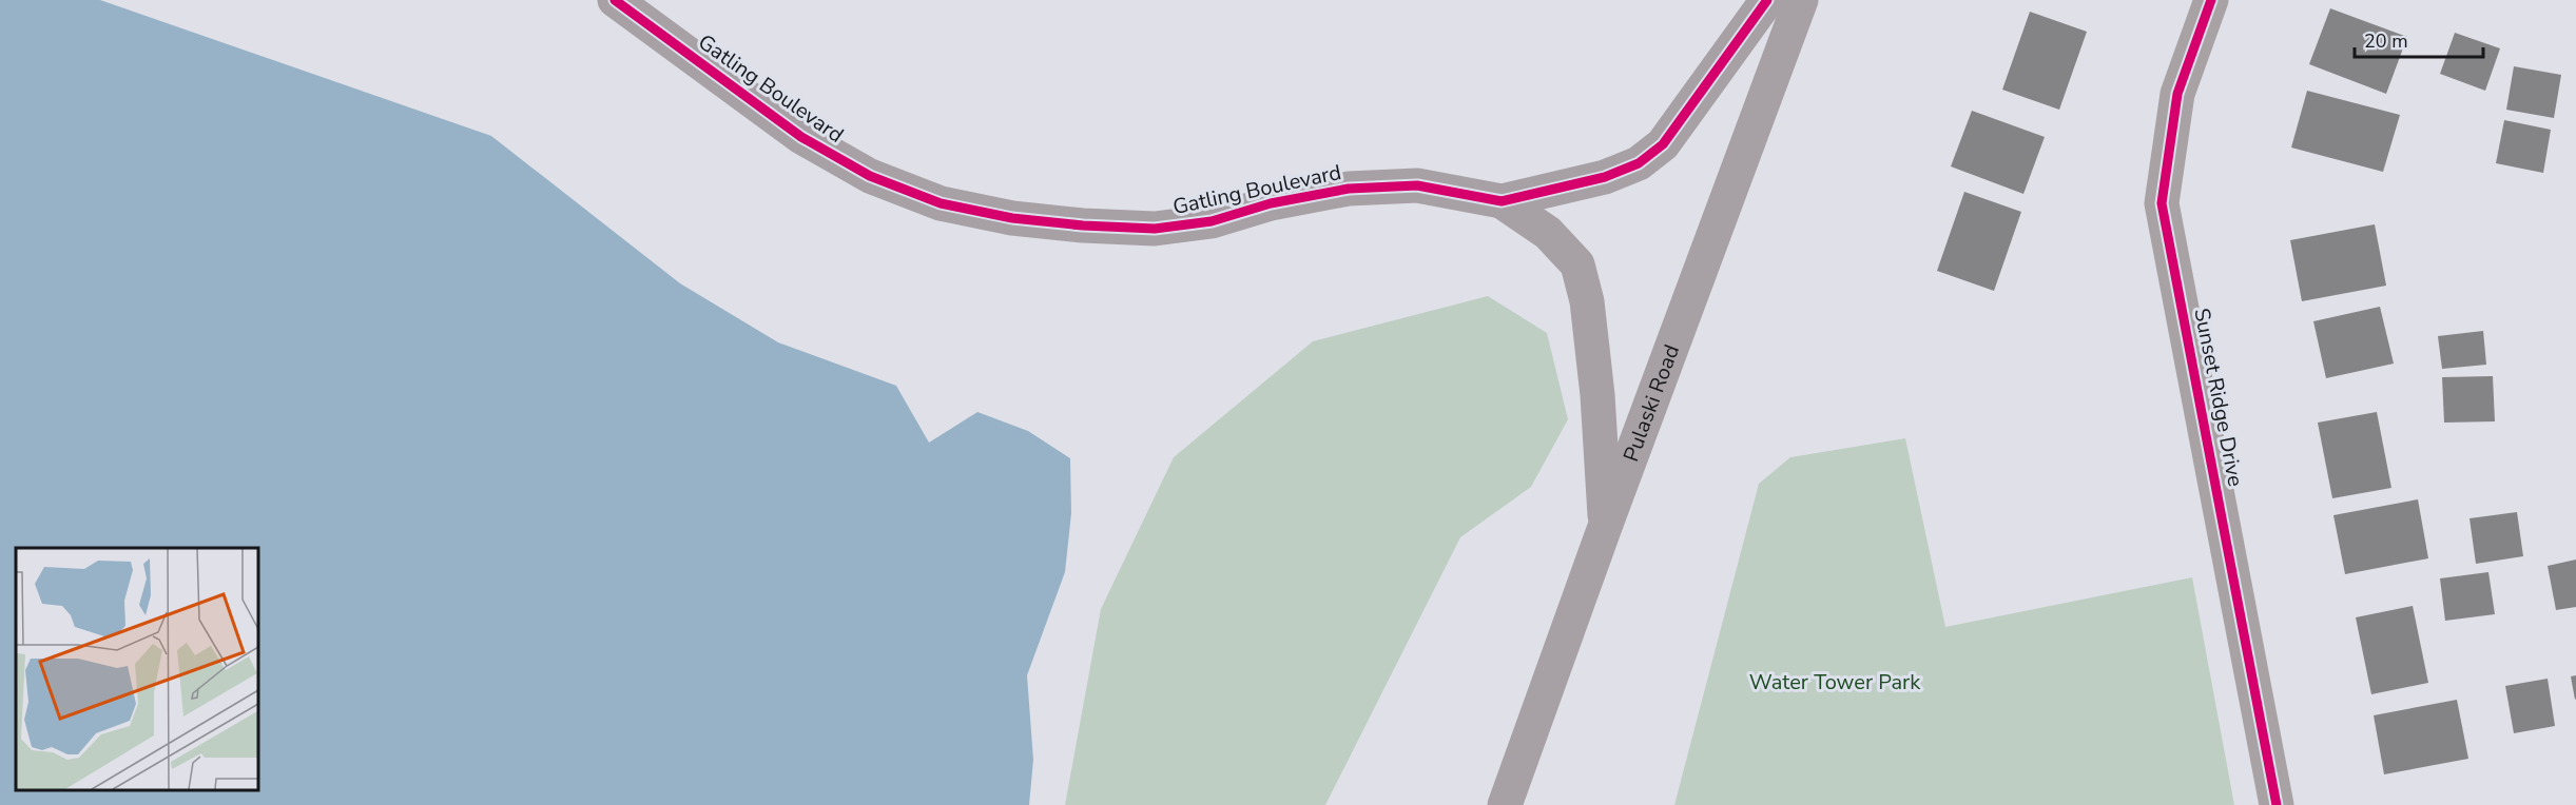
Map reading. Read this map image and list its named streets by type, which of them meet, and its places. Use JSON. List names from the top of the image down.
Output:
{
  "streets": {
    "street": ["Gatling Boulevard", "Sunset Ridge Drive", "Pulaski Road"]
  },
  "crossings": [
    ["Gatling Boulevard", "Pulaski Road"]
  ],
  "parks": ["Water Tower Park"],
  "scale_bar": "20 m"
}
